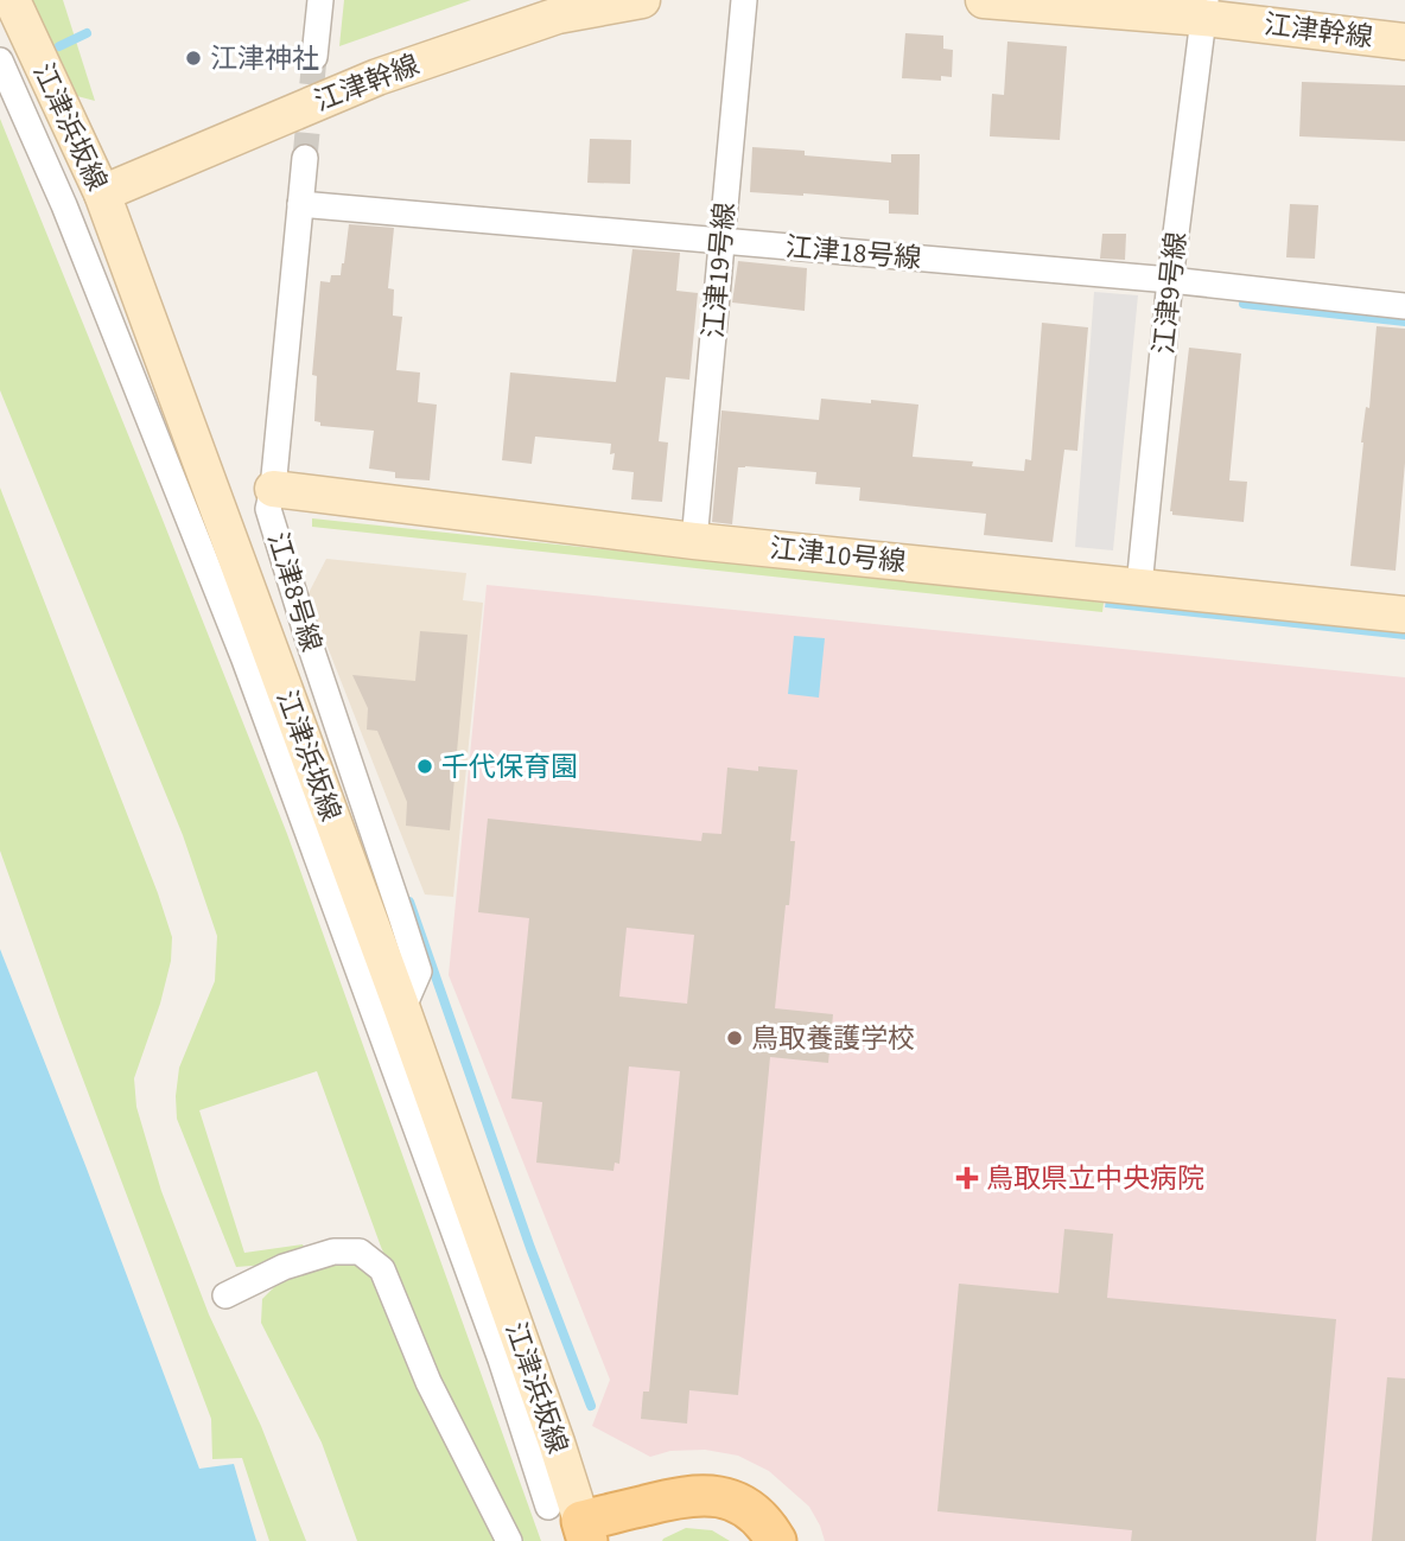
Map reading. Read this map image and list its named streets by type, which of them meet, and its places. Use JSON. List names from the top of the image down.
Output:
{
  "streets": {
    "street": [
      "江津幹線",
      "江津浜坂線",
      "江津18号線",
      "江津19号線",
      "江津9号線",
      "江津10号線",
      "江津8号線"
    ]
  },
  "crossings": [
    ["江津幹線", "江津浜坂線"],
    ["江津幹線", "江津9号線"],
    ["江津浜坂線", "江津8号線"],
    ["江津18号線", "江津19号線"],
    ["江津18号線", "江津9号線"],
    ["江津18号線", "江津8号線"],
    ["江津19号線", "江津10号線"],
    ["江津9号線", "江津10号線"],
    ["江津10号線", "江津8号線"]
  ],
  "places": {
    "other": ["江津神社", "千代保育園", "鳥取養護学校"],
    "health": ["鳥取県立中央病院"]
  }
}
